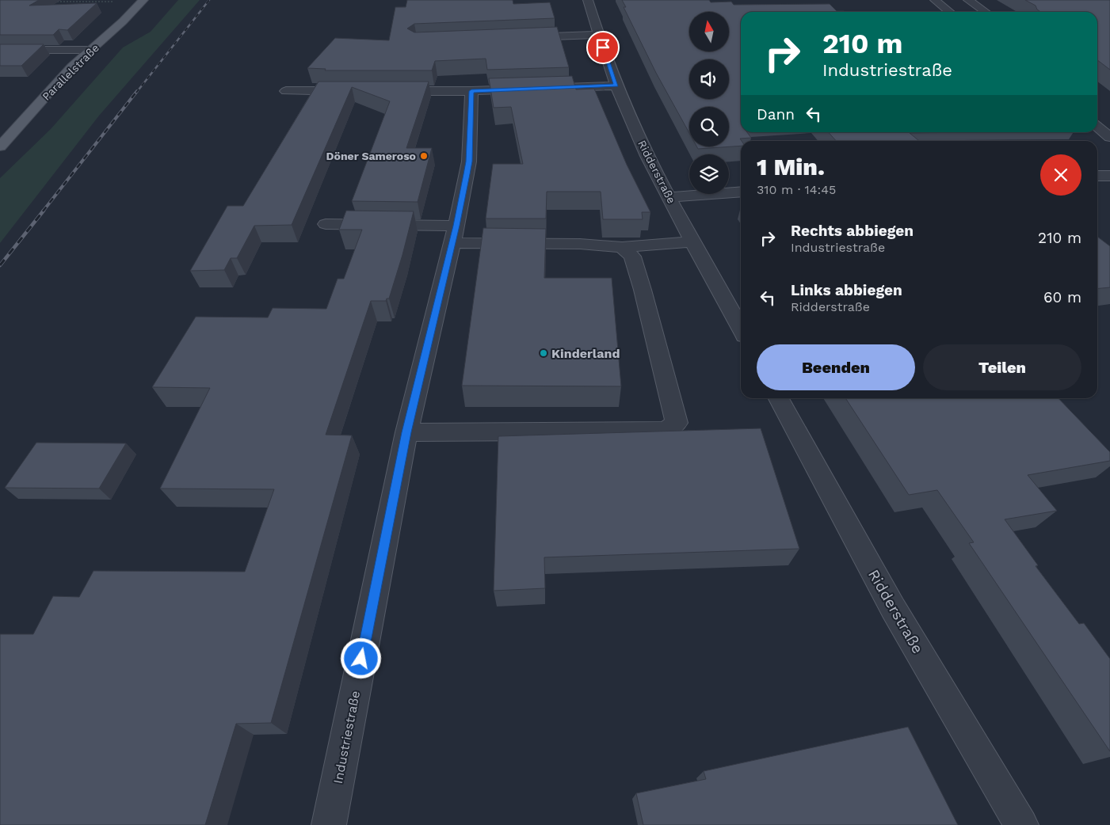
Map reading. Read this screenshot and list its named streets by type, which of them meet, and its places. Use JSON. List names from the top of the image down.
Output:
{
  "streets": {
    "main road": ["Parallelstraße"],
    "street": ["Ridderstraße", "Industriestraße"]
  },
  "places": ["Döner Sameroso", "Kinderland"],
  "north": "top",
  "page": {
    "turn": ["210 m", "Industriestraße"],
    "then": "Dann",
    "heading": ["1 Min.", "310 m · 14:45"],
    "list": [
      {
        "name": "Rechts abbiegen",
        "note": "Industriestraße",
        "value": "210 m"
      },
      {
        "name": "Links abbiegen",
        "note": "Ridderstraße",
        "value": "60 m"
      }
    ],
    "buttons": ["Beenden", "Teilen"]
  }
}
